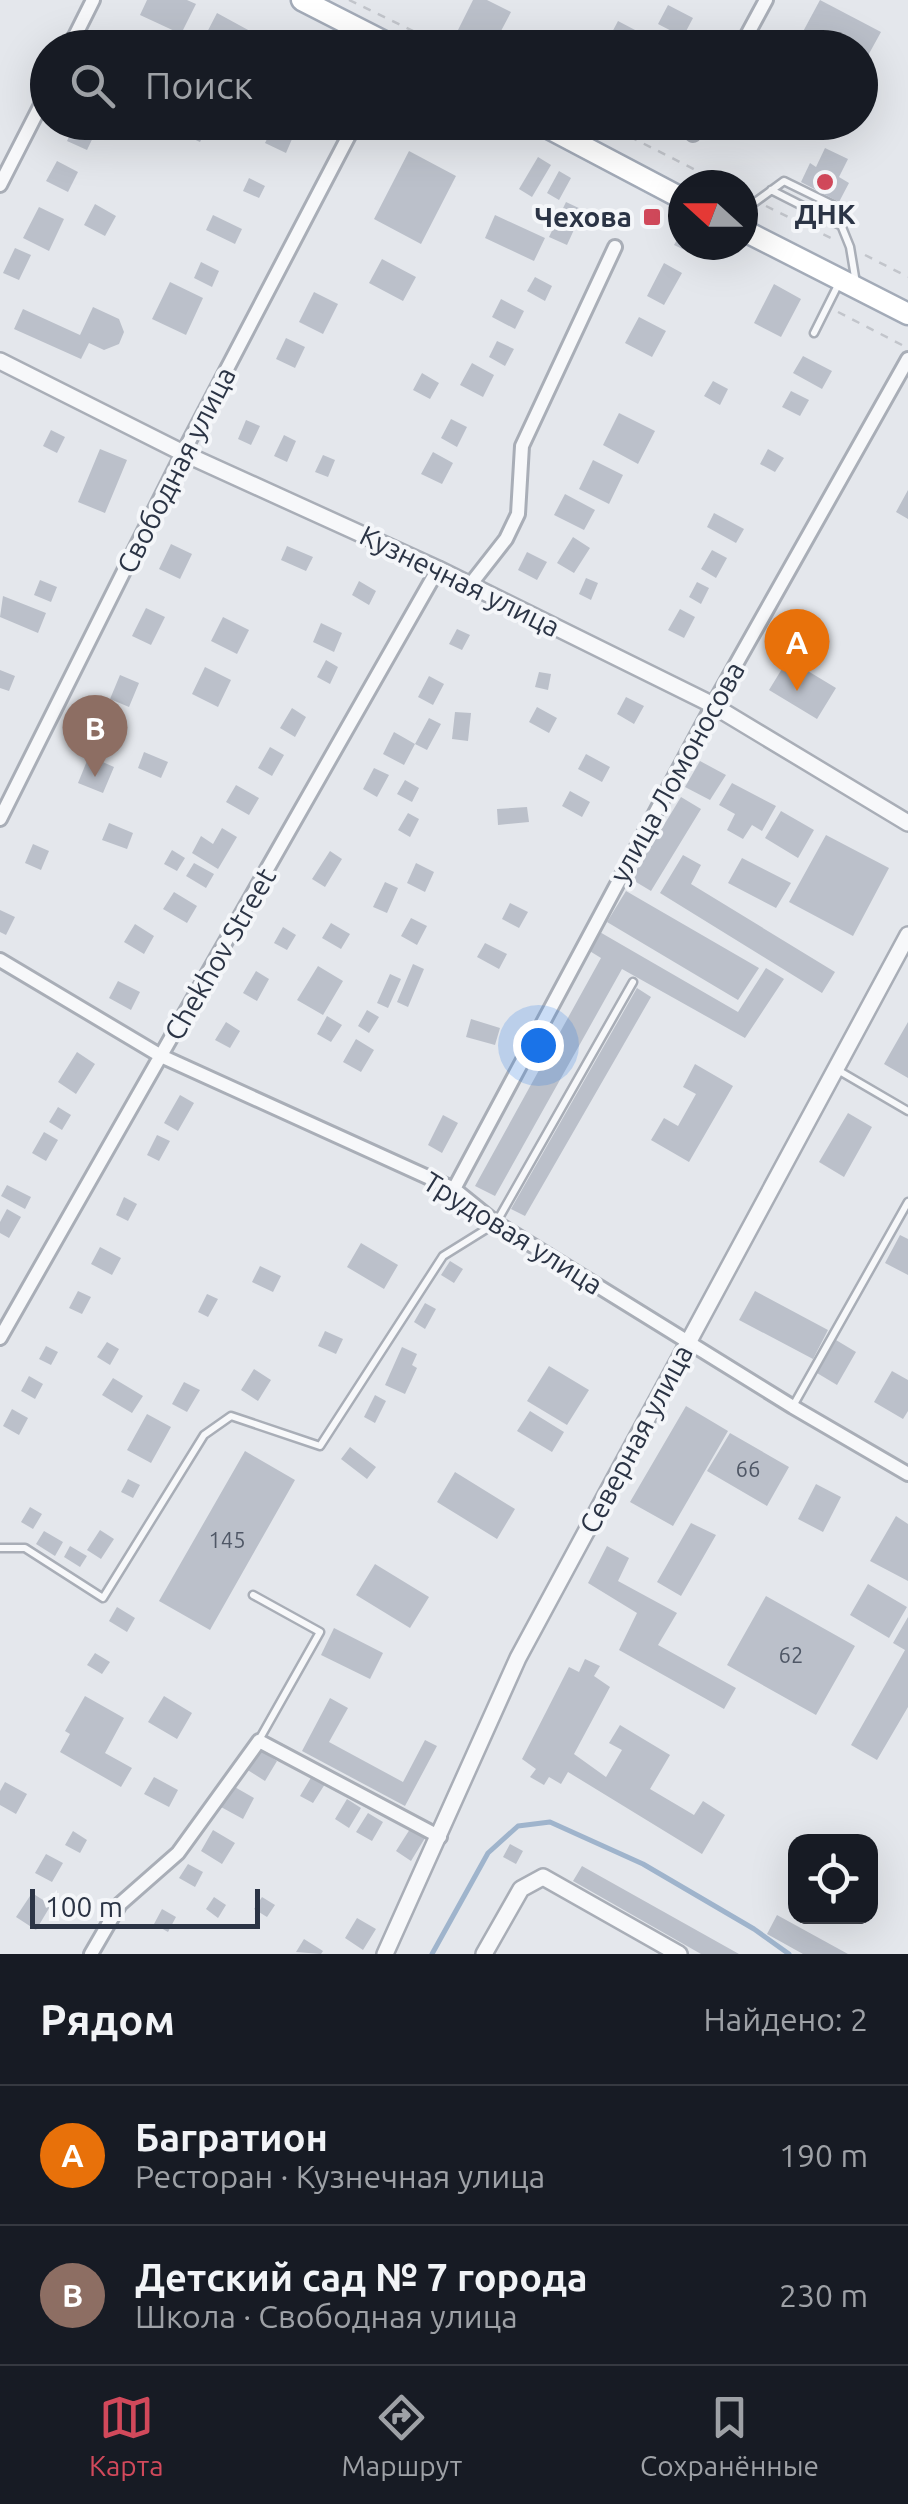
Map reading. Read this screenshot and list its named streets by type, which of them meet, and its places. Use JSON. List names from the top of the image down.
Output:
{
  "streets": {
    "street": [
      "Свободная улица",
      "Кузнечная улица",
      "улица Ломоносова",
      "Chekhov Street",
      "Трудовая улица",
      "Северная улица"
    ]
  },
  "crossings": [
    ["Свободная улица", "Кузнечная улица"],
    ["Кузнечная улица", "улица Ломоносова"],
    ["Кузнечная улица", "Chekhov Street"],
    ["улица Ломоносова", "Трудовая улица"],
    ["Chekhov Street", "Трудовая улица"],
    ["Трудовая улица", "Северная улица"]
  ],
  "places": {
    "other": ["ДНК"],
    "transit": ["Чехова"]
  },
  "house_numbers": ["66", "145", "62"],
  "scale_bar": "100 m",
  "north": "left",
  "page": {
    "search": "Поиск",
    "pins": ["A", "B"],
    "scale": "100 m",
    "heading": ["Рядом", "Найдено: 2"],
    "list": [
      {
        "mark": "A",
        "name": "Багратион",
        "note": "Ресторан · Кузнечная улица",
        "value": "190 m"
      },
      {
        "mark": "B",
        "name": "Детский сад № 7 города",
        "note": "Школа · Свободная улица",
        "value": "230 m"
      }
    ],
    "nav": ["Карта", "Маршрут", "Сохранённые"]
  }
}
